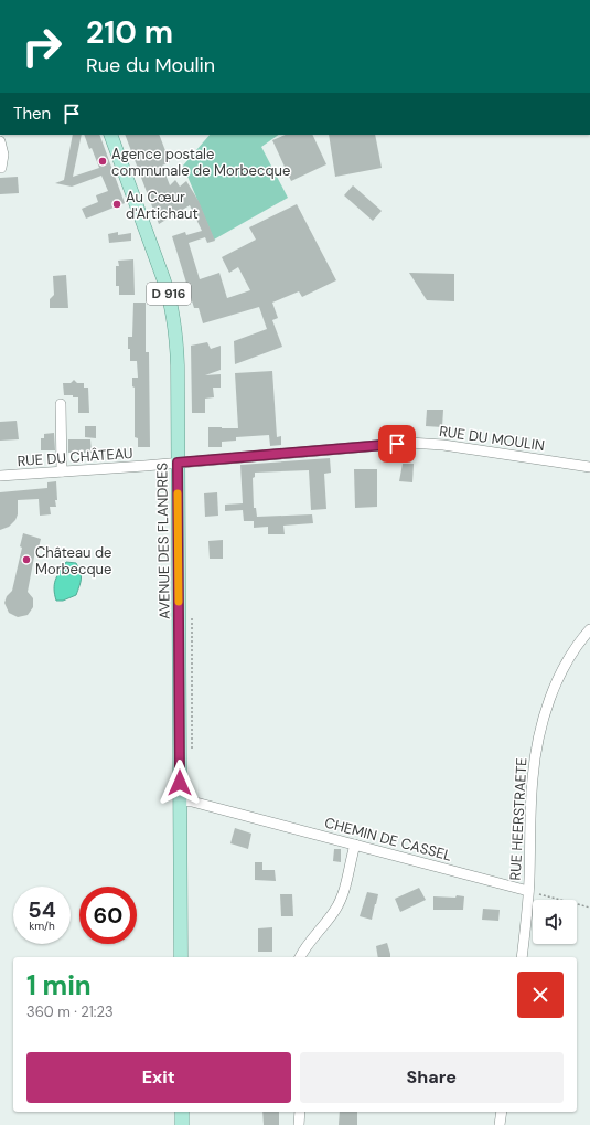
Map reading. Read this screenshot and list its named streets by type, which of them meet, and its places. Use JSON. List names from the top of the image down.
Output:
{
  "streets": {
    "main road": ["D 916", "AVENUE DES FLANDRES"],
    "street": [
      "RUE DU MOULIN",
      "RUE DU CHÂTEAU",
      "RUE HEERSTRAETE",
      "CHEMIN DE CASSEL"
    ]
  },
  "crossings": [
    ["RUE DU MOULIN", "RUE DU CHÂTEAU"],
    ["RUE DU MOULIN", "AVENUE DES FLANDRES"],
    ["RUE DU CHÂTEAU", "AVENUE DES FLANDRES"],
    ["AVENUE DES FLANDRES", "CHEMIN DE CASSEL"],
    ["RUE HEERSTRAETE", "CHEMIN DE CASSEL"]
  ],
  "places": ["Agence postale communale de Morbecque", "Au Cœur d'Artichaut", "Château de Morbecque"],
  "page": {
    "turn": ["210 m", "Rue du Moulin"],
    "then": "Then",
    "speed": "54 km/h",
    "limit": "60",
    "heading": ["1 min", "360 m · 21:23"],
    "buttons": ["Exit", "Share"]
  }
}
